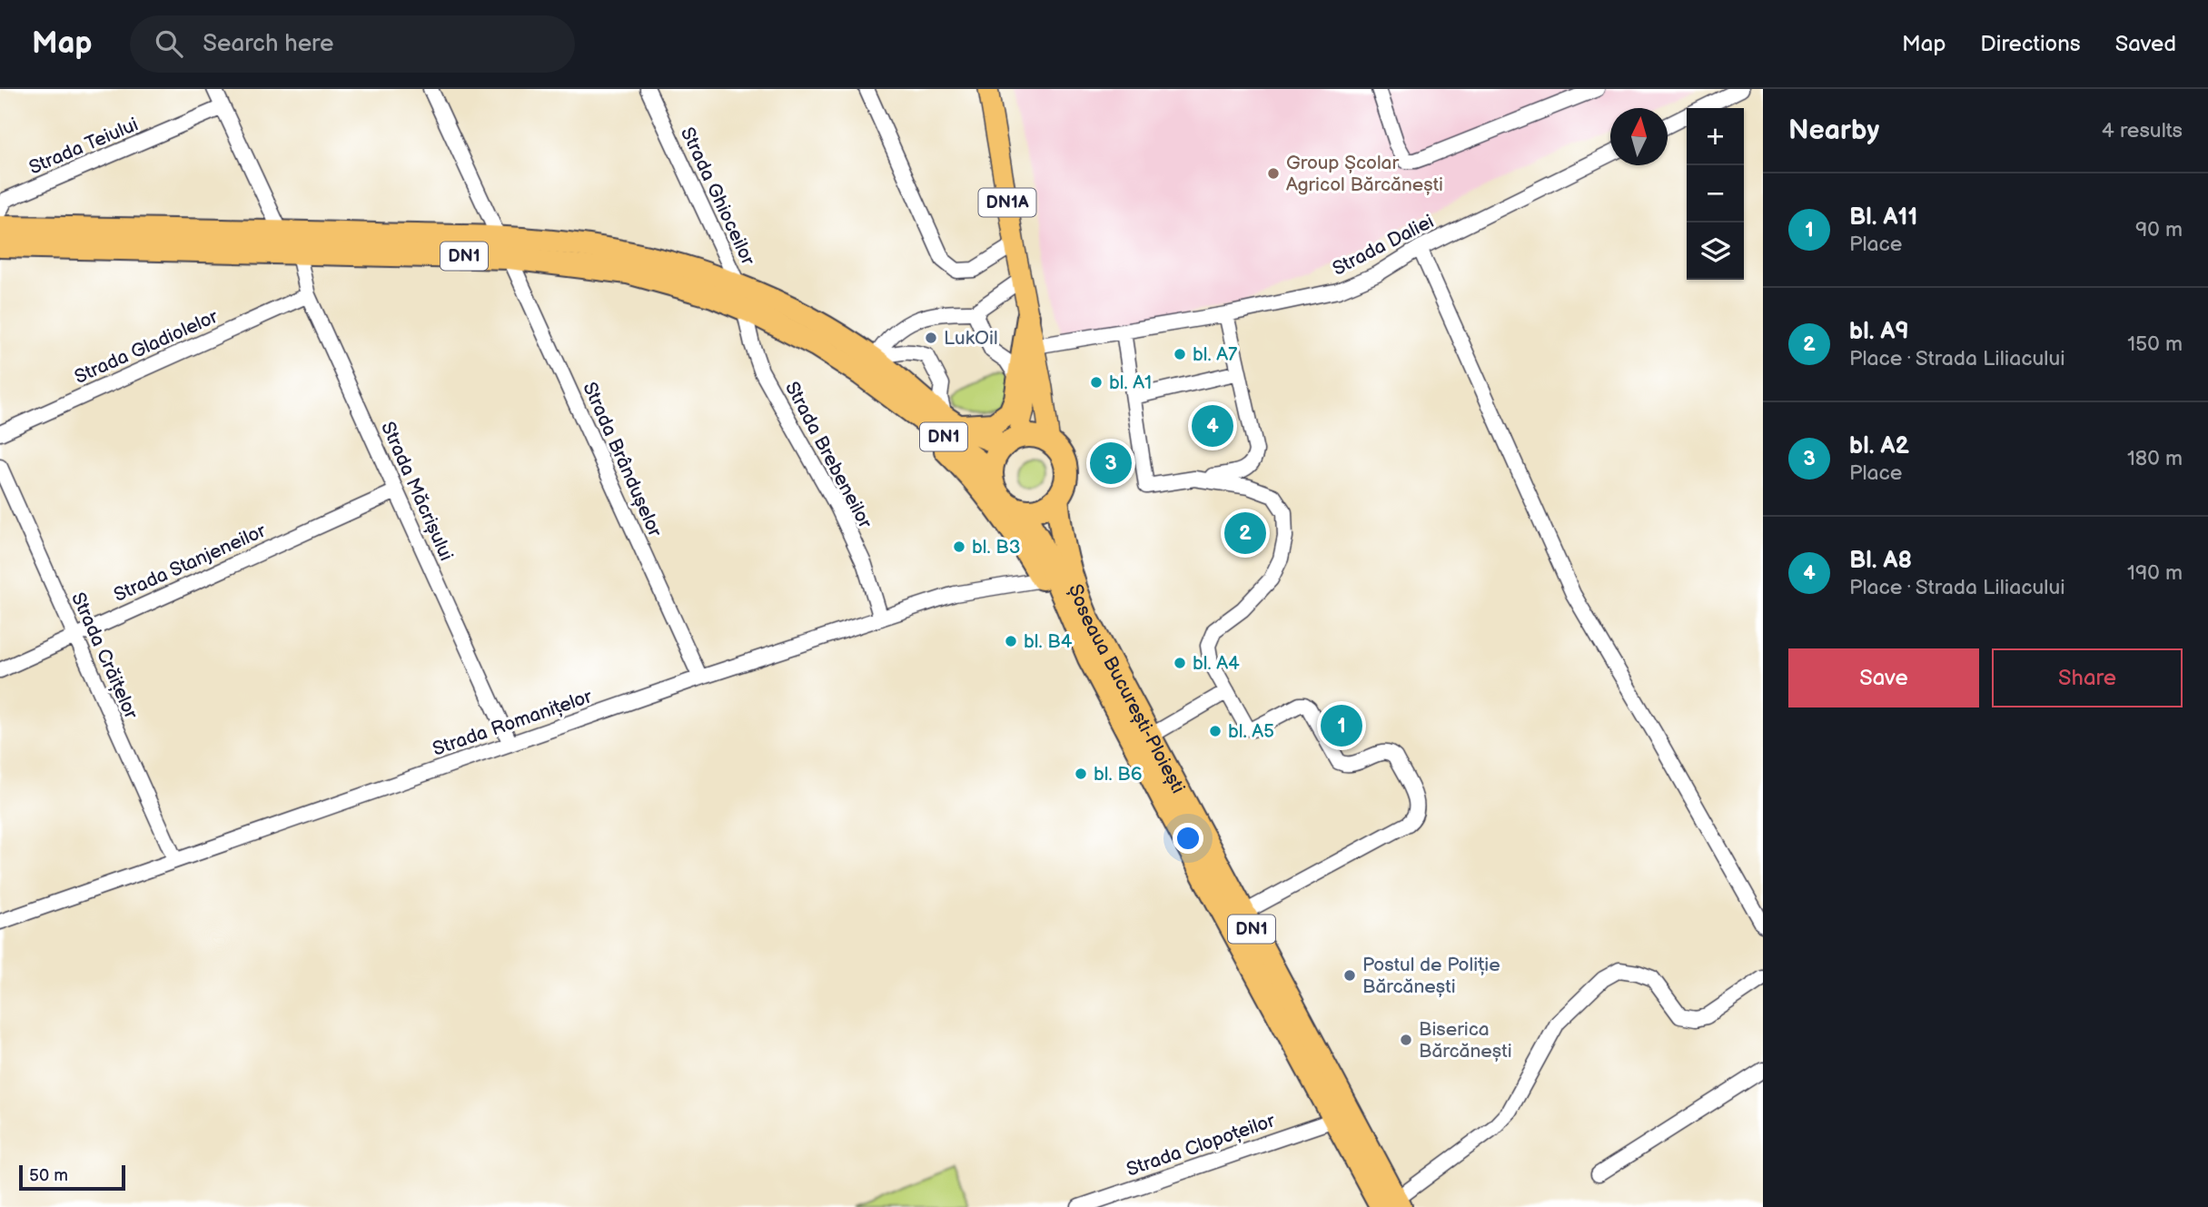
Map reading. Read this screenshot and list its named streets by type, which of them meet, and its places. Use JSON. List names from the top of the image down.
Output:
{
  "streets": {
    "highway": ["DN1A", "DN1", "Șoseaua București-Ploiești"],
    "street": [
      "Strada Teiului",
      "Strada Ghioceilor",
      "Strada Daliei",
      "Strada Gladiolelor",
      "Strada Brebeneilor",
      "Strada Brândușelor",
      "Strada Măcrișului",
      "Strada Stanjeneilor",
      "Strada Crăițelor",
      "Strada Romanițelor",
      "Strada Clopoțeilor"
    ]
  },
  "crossings": [
    ["Strada Ghioceilor", "DN1"],
    ["DN1A", "Strada Daliei"],
    ["DN1A", "DN1"],
    ["DN1A", "Șoseaua București-Ploiești"],
    ["DN1", "Strada Brebeneilor"],
    ["DN1", "Strada Brândușelor"],
    ["DN1", "Strada Măcrișului"],
    ["DN1", "Șoseaua București-Ploiești"],
    ["DN1", "Strada Romanițelor"],
    ["Strada Gladiolelor", "Strada Măcrișului"],
    ["Strada Brebeneilor", "Strada Romanițelor"],
    ["Strada Brândușelor", "Strada Romanițelor"],
    ["Strada Măcrișului", "Strada Stanjeneilor"],
    ["Strada Măcrișului", "Strada Romanițelor"],
    ["Strada Stanjeneilor", "Strada Crăițelor"],
    ["Strada Crăițelor", "Strada Romanițelor"],
    ["Șoseaua București-Ploiești", "Strada Clopoțeilor"]
  ],
  "places": [
    "Group Școlar Agricol Bărcănești",
    "LukOil",
    "bl. A7",
    "bl. A1",
    "bl. B3",
    "bl. B4",
    "bl. A4",
    "bl. A5",
    "bl. B6",
    "Postul de Poliție Bărcănești",
    "Biserica Bărcănești"
  ],
  "scale_bar": "50 m",
  "north": "top",
  "page": {
    "header": "Map",
    "search": "Search here",
    "nav": ["Map", "Directions", "Saved"],
    "heading": ["Nearby", "4 results"],
    "map_buttons": ["+", "−"],
    "list": [
      {
        "mark": "1",
        "name": "Bl. A11",
        "note": "Place",
        "value": "90 m"
      },
      {
        "mark": "2",
        "name": "bl. A9",
        "note": "Place · Strada Liliacului",
        "value": "150 m"
      },
      {
        "mark": "3",
        "name": "bl. A2",
        "note": "Place",
        "value": "180 m"
      },
      {
        "mark": "4",
        "name": "Bl. A8",
        "note": "Place · Strada Liliacului",
        "value": "190 m"
      }
    ],
    "pins": [
      "4",
      "3",
      "2",
      "1"
    ],
    "buttons": ["Save", "Share"],
    "scale": "50 m"
  }
}
